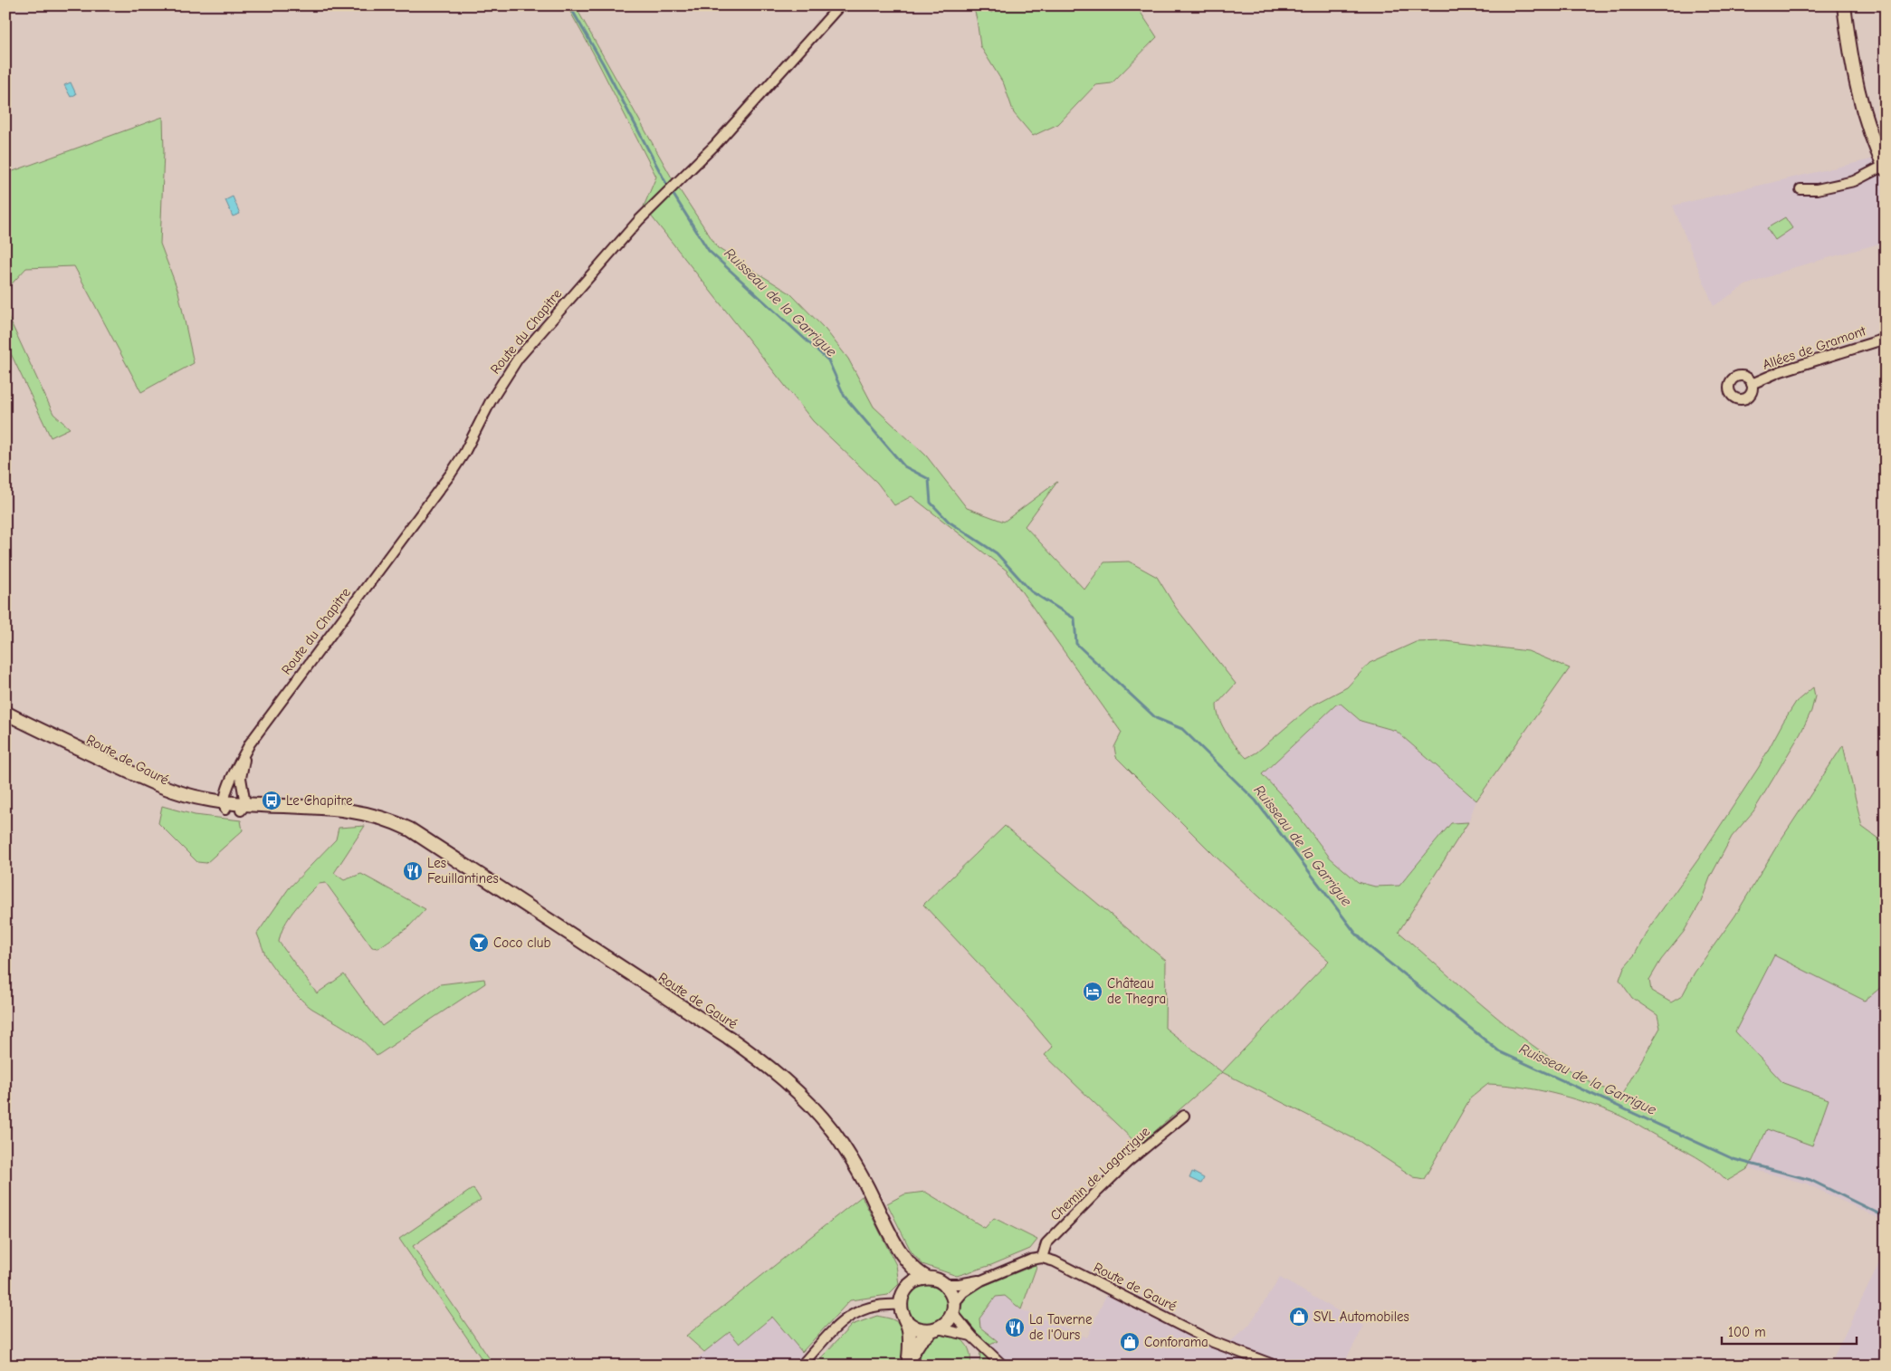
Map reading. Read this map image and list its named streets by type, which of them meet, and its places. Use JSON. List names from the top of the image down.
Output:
{
  "streets": {
    "street": [
      "Route du Chapitre",
      "Allées de Gramont",
      "Route de Gauré",
      "Chemin de Lagarrigue"
    ]
  },
  "crossings": [
    ["Route du Chapitre", "Route de Gauré"],
    ["Route de Gauré", "Chemin de Lagarrigue"]
  ],
  "water": ["Ruisseau de la Garrigue"],
  "places": {
    "bus stop": ["Le Chapitre"],
    "restaurant": ["Les Feuillantines", "La Taverne de l'Ours"],
    "bar": ["Coco club"],
    "hotel": ["Château de Thegra"],
    "shop": ["SVL Automobiles", "Conforama"]
  },
  "scale_bar": "100 m"
}
